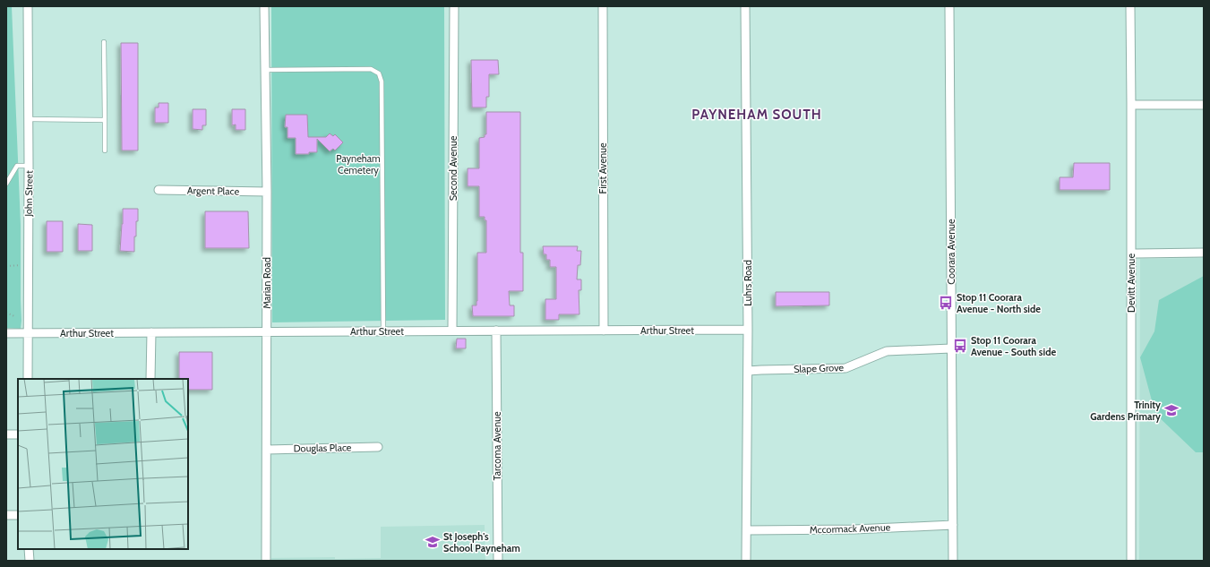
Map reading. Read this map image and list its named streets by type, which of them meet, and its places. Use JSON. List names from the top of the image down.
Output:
{
  "streets": {
    "street": [
      "Second Avenue",
      "First Avenue",
      "Argent Place",
      "John Street",
      "Coorara Avenue",
      "Marian Road",
      "Luhrs Road",
      "Devitt Avenue",
      "Arthur Street",
      "Slape Grove",
      "Tarcoma Avenue",
      "Douglas Place",
      "Mccormack Avenue"
    ]
  },
  "crossings": [
    ["Second Avenue", "Arthur Street"],
    ["First Avenue", "Arthur Street"],
    ["Argent Place", "Marian Road"],
    ["John Street", "Arthur Street"],
    ["Coorara Avenue", "Slape Grove"],
    ["Coorara Avenue", "Mccormack Avenue"],
    ["Marian Road", "Arthur Street"],
    ["Marian Road", "Douglas Place"],
    ["Luhrs Road", "Arthur Street"],
    ["Luhrs Road", "Slape Grove"],
    ["Luhrs Road", "Mccormack Avenue"],
    ["Arthur Street", "Tarcoma Avenue"]
  ],
  "districts": ["PAYNEHAM SOUTH"],
  "parks": ["Payneham Cemetery"],
  "places": {
    "bus stop": ["Stop 11 Coorara Avenue - North side", "Stop 11 Coorara Avenue - South side"],
    "school or university": ["Trinity Gardens Primary", "St Joseph's School Payneham"]
  }
}
